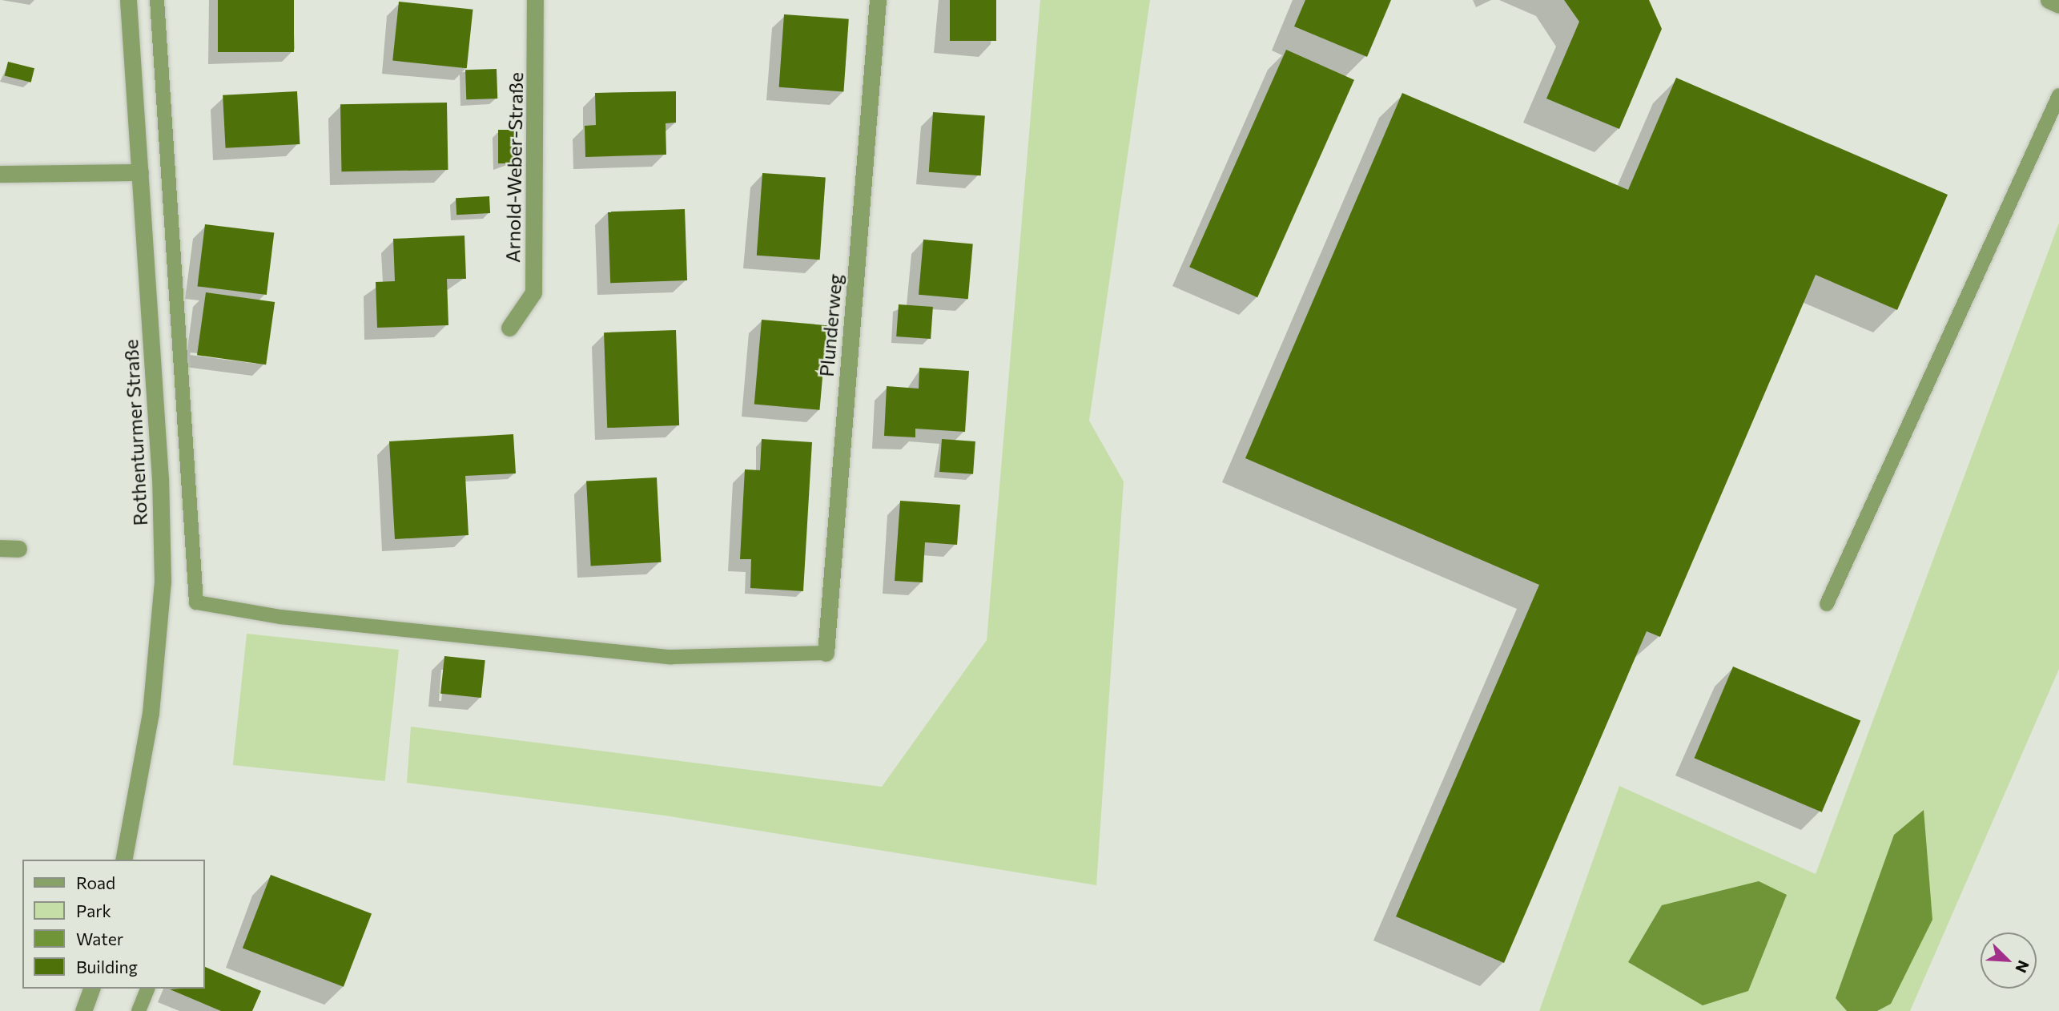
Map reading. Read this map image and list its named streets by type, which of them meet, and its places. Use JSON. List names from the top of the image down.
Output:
{
  "streets": {
    "street": ["Arnold-Weber-Straße", "Plunderweg", "Rothenturmer Straße"]
  },
  "legend": [
    "Road",
    "Park",
    "Water",
    "Building"
  ],
  "north": "bottom right"
}
